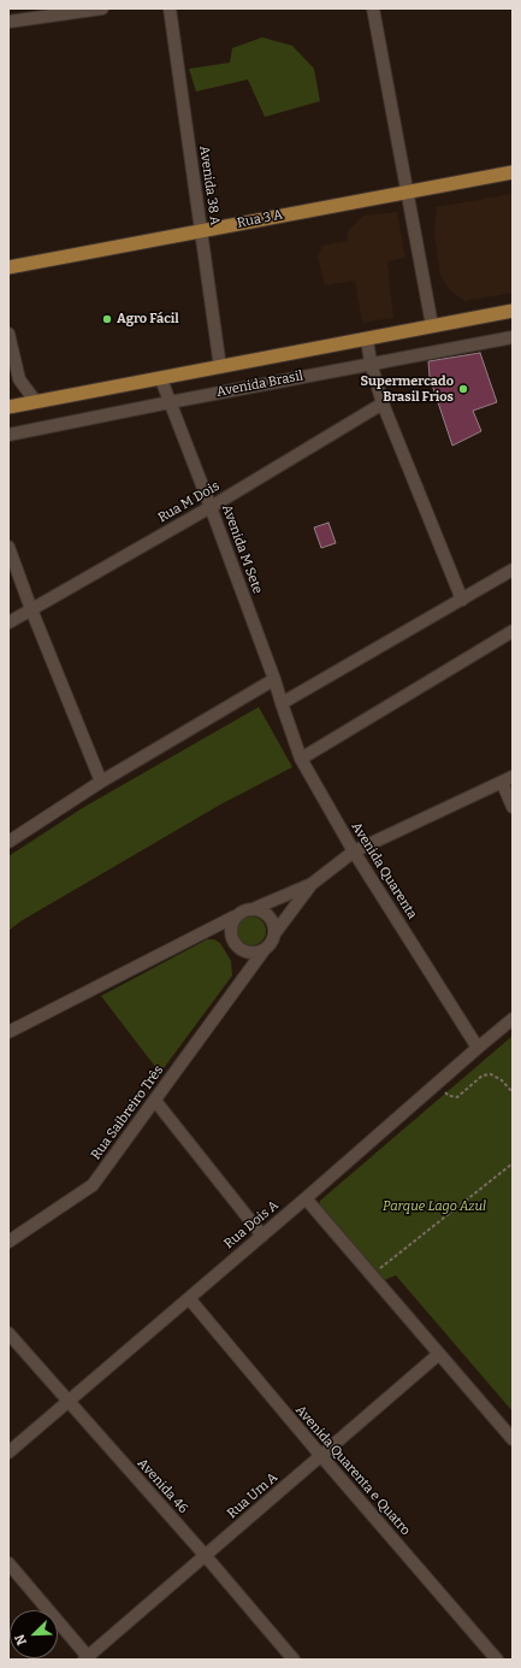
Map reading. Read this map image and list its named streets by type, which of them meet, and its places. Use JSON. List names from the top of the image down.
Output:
{
  "streets": {
    "main road": ["Rua 3 A", "Avenida Brasil"],
    "street": [
      "Avenida 38 A",
      "Rua M Dois",
      "Avenida M Sete",
      "Avenida Quarenta",
      "Rua Saibreiro Três",
      "Rua Dois A",
      "Avenida Quarenta e Quatro",
      "Avenida 46",
      "Rua Um A"
    ]
  },
  "crossings": [
    ["Avenida 38 A", "Rua 3 A"],
    ["Avenida 38 A", "Avenida Brasil"],
    ["Avenida Brasil", "Avenida M Sete"],
    ["Rua M Dois", "Avenida M Sete"],
    ["Avenida M Sete", "Avenida Quarenta"],
    ["Avenida Quarenta", "Rua Dois A"],
    ["Rua Dois A", "Avenida Quarenta e Quatro"],
    ["Rua Dois A", "Avenida 46"],
    ["Avenida Quarenta e Quatro", "Rua Um A"],
    ["Avenida 46", "Rua Um A"]
  ],
  "parks": ["Parque Lago Azul"],
  "places": ["Agro Fácil", "Supermercado Brasil Frios"],
  "north": "bottom left"
}
